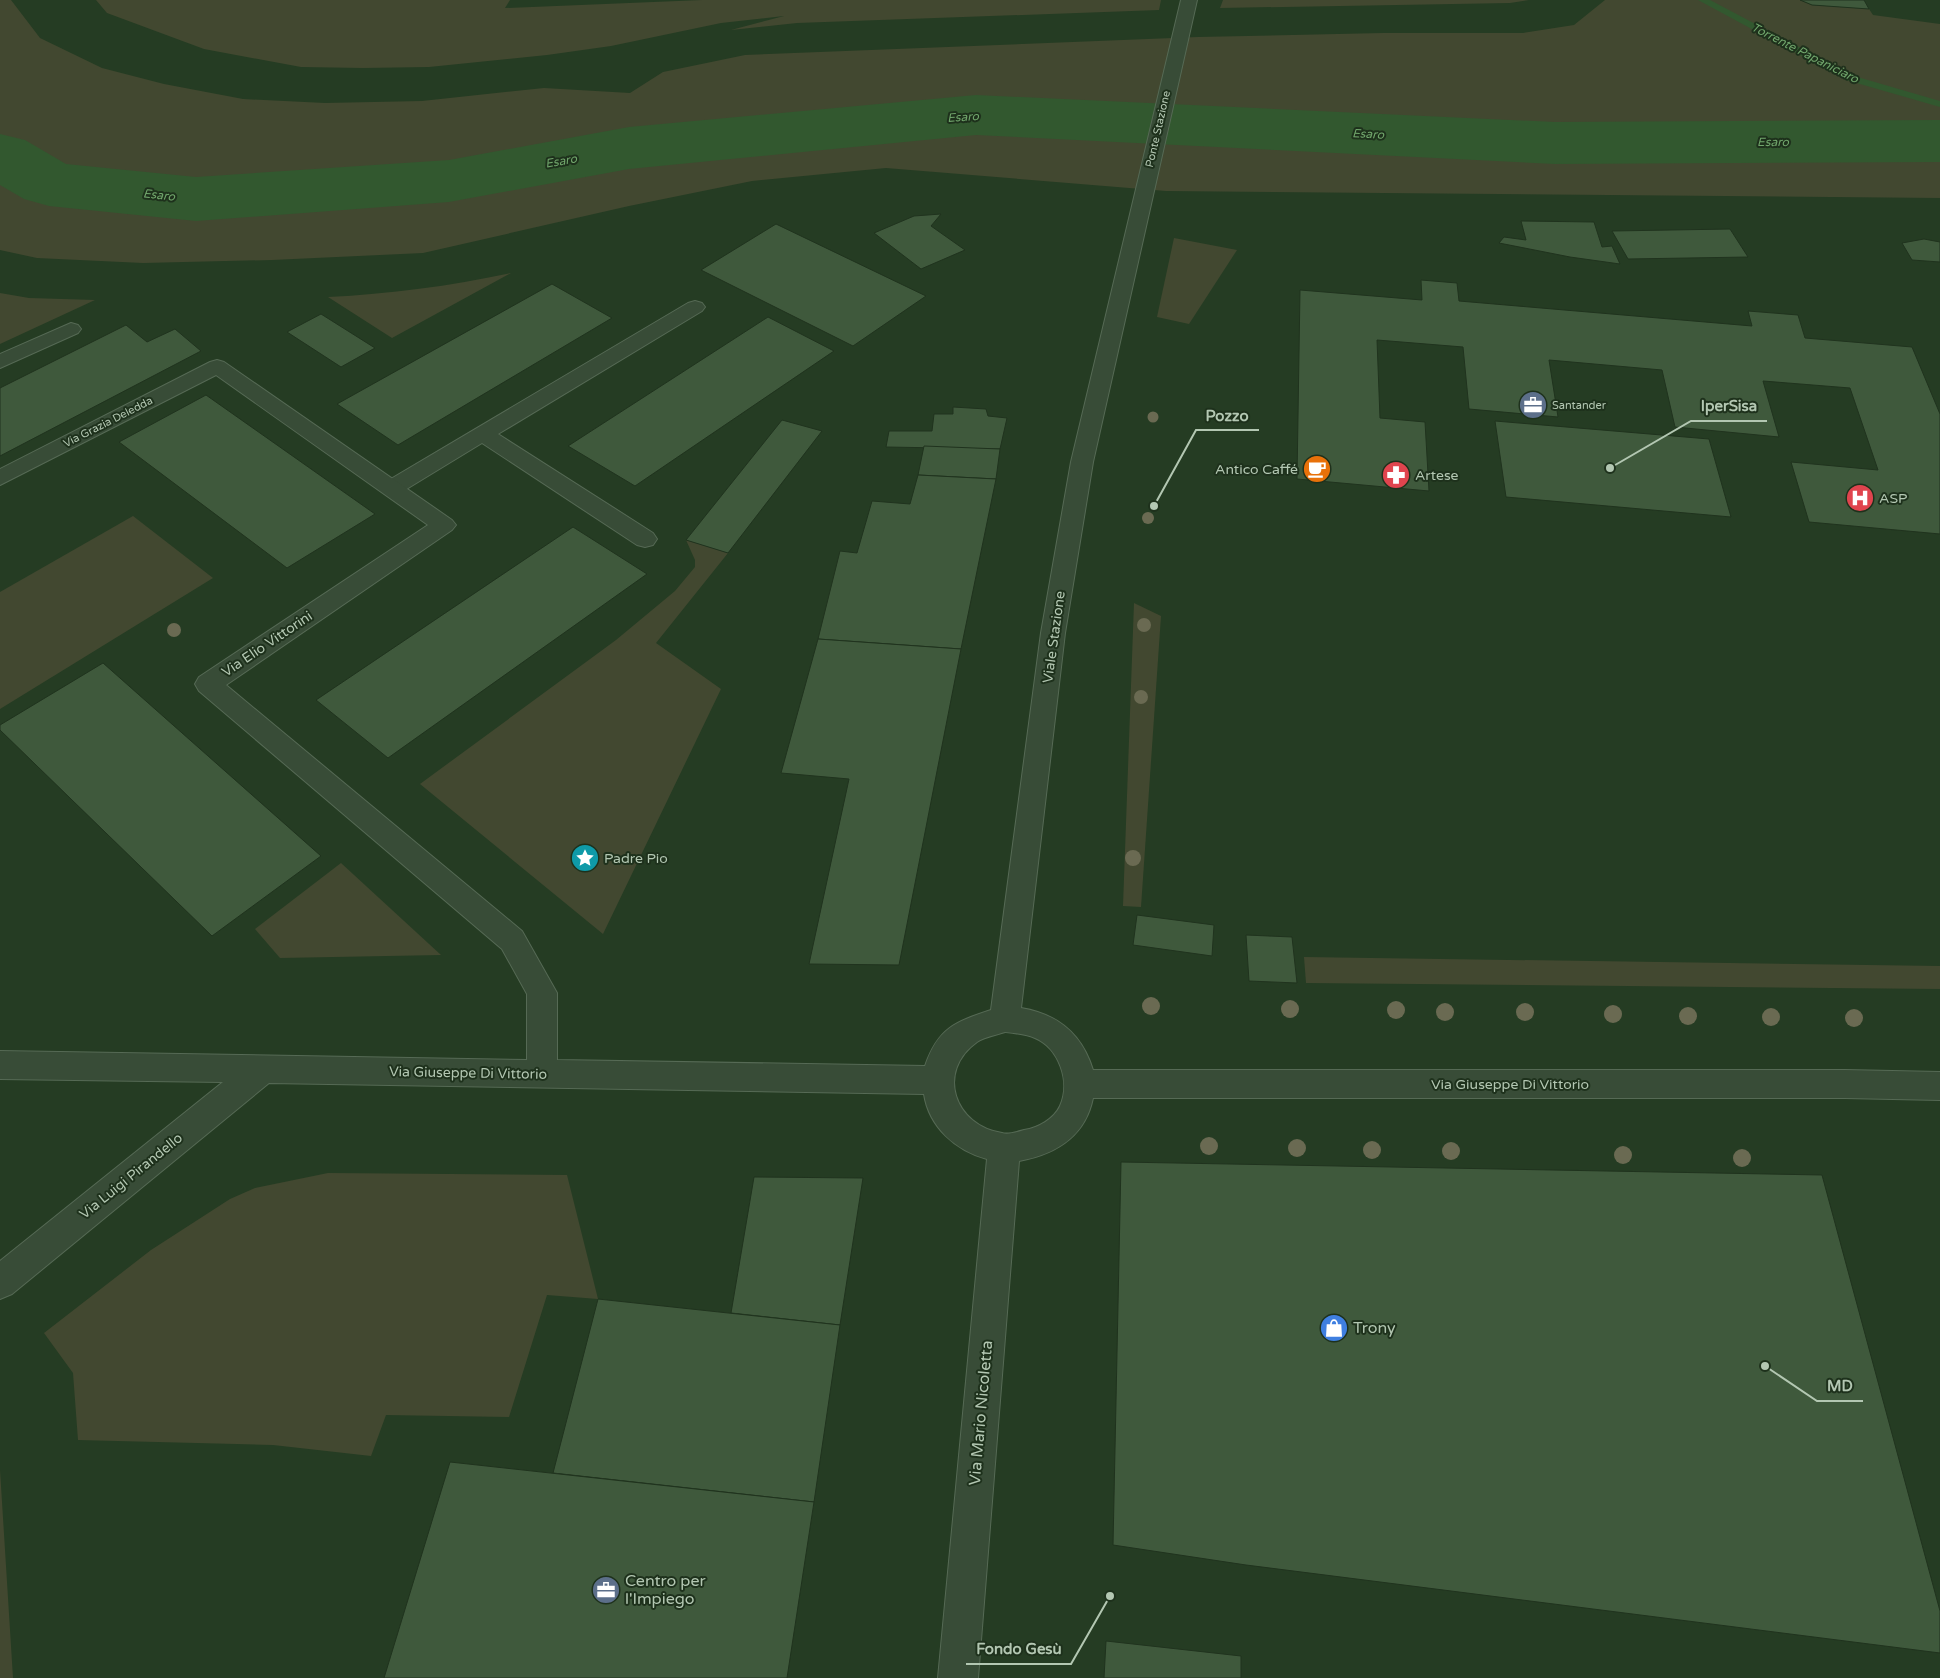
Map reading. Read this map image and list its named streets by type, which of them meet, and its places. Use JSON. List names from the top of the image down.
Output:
{
  "streets": {
    "street": [
      "Ponte Stazione",
      "Via Grazia Deledda",
      "Viale Stazione",
      "Via Elio Vittorini",
      "Via Giuseppe Di Vittorio",
      "Via Luigi Pirandello",
      "Via Mario Nicoletta"
    ]
  },
  "crossings": [
    ["Ponte Stazione", "Viale Stazione"],
    ["Via Grazia Deledda", "Via Elio Vittorini"],
    ["Viale Stazione", "Via Giuseppe Di Vittorio"],
    ["Viale Stazione", "Via Mario Nicoletta"],
    ["Via Elio Vittorini", "Via Giuseppe Di Vittorio"],
    ["Via Giuseppe Di Vittorio", "Via Luigi Pirandello"],
    ["Via Giuseppe Di Vittorio", "Via Mario Nicoletta"]
  ],
  "water": ["Torrente Papaniciaro", "Esaro"],
  "places": {
    "office": ["Santander", "Centro per l'Impiego"],
    "other": [
      "IperSisa",
      "Pozzo",
      "MD",
      "Fondo Gesù"
    ],
    "cafe": ["Antico Caffé"],
    "pharmacy": ["Artese"],
    "hospital": ["ASP"],
    "place": ["Padre Pio"],
    "shop": ["Trony"]
  }
}
